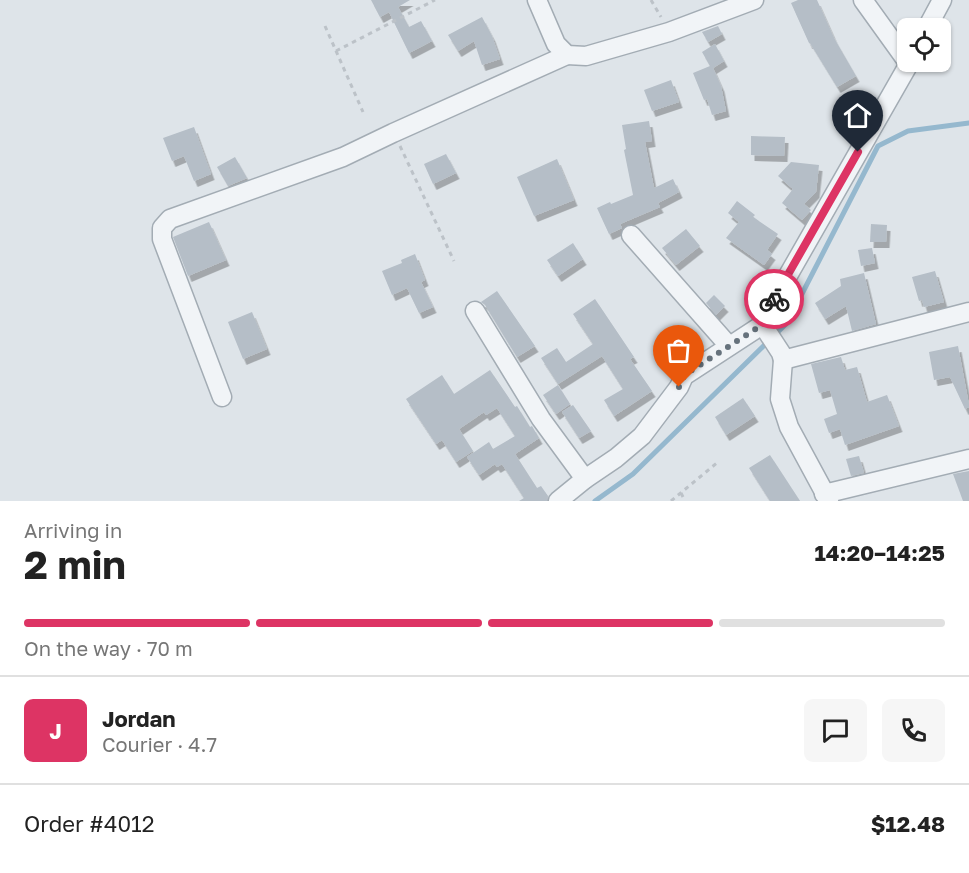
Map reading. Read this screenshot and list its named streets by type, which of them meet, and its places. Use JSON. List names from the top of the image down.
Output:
{
  "page": {
    "heading": ["2 min", "Arriving in", "14:20–14:25"],
    "panel": [
      "Jordan",
      "Courier · 4.7",
      "Order #4012",
      "$12.48"
    ],
    "bar": "On the way · 70 m",
    "round": "J"
  }
}
